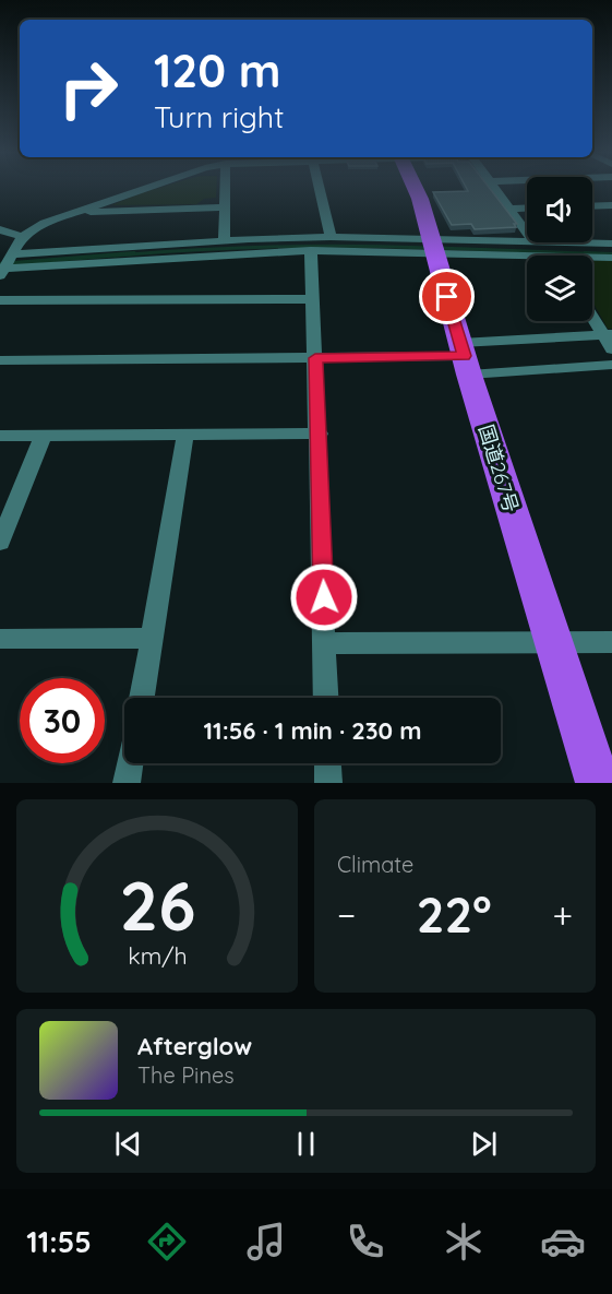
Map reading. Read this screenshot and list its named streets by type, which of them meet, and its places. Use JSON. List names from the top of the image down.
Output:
{
  "streets": {
    "highway": ["国道267号"]
  },
  "page": {
    "turn": ["120 m", "Turn right"],
    "limit": "30",
    "trip": "11:56 · 1 min · 230 m",
    "tile": "Climate",
    "heat": ["−", "22°", "+"],
    "song": ["Afterglow", "The Pines"],
    "tabs": "11:55",
    "gauge": ["26", "km/h"]
  }
}
